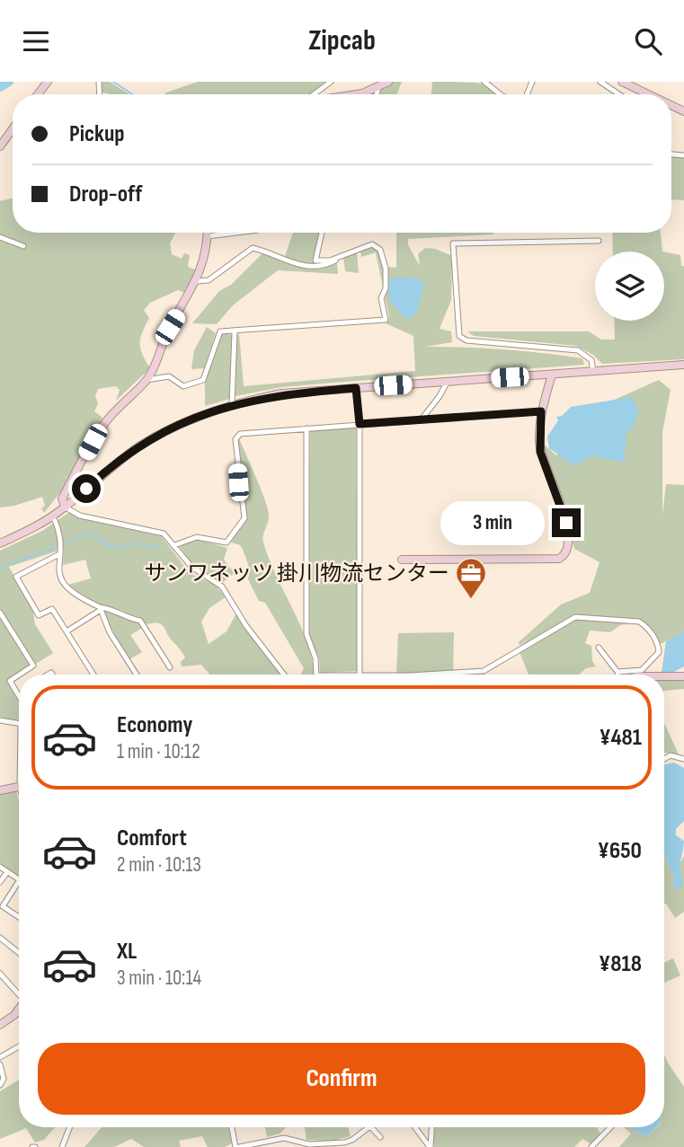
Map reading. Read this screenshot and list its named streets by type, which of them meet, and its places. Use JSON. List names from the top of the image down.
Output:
{
  "places": {
    "office": ["サンワネッツ 掛川物流センター"]
  },
  "page": {
    "header": "Zipcab",
    "banner": ["Pickup", "Drop-off"],
    "bubble": "3 min",
    "list": [
      {
        "name": "Economy",
        "note": "1 min · 10:12",
        "value": "¥481"
      },
      {
        "name": "Comfort",
        "note": "2 min · 10:13",
        "value": "¥650"
      },
      {
        "name": "XL",
        "note": "3 min · 10:14",
        "value": "¥818"
      }
    ],
    "buttons": "Confirm"
  }
}
